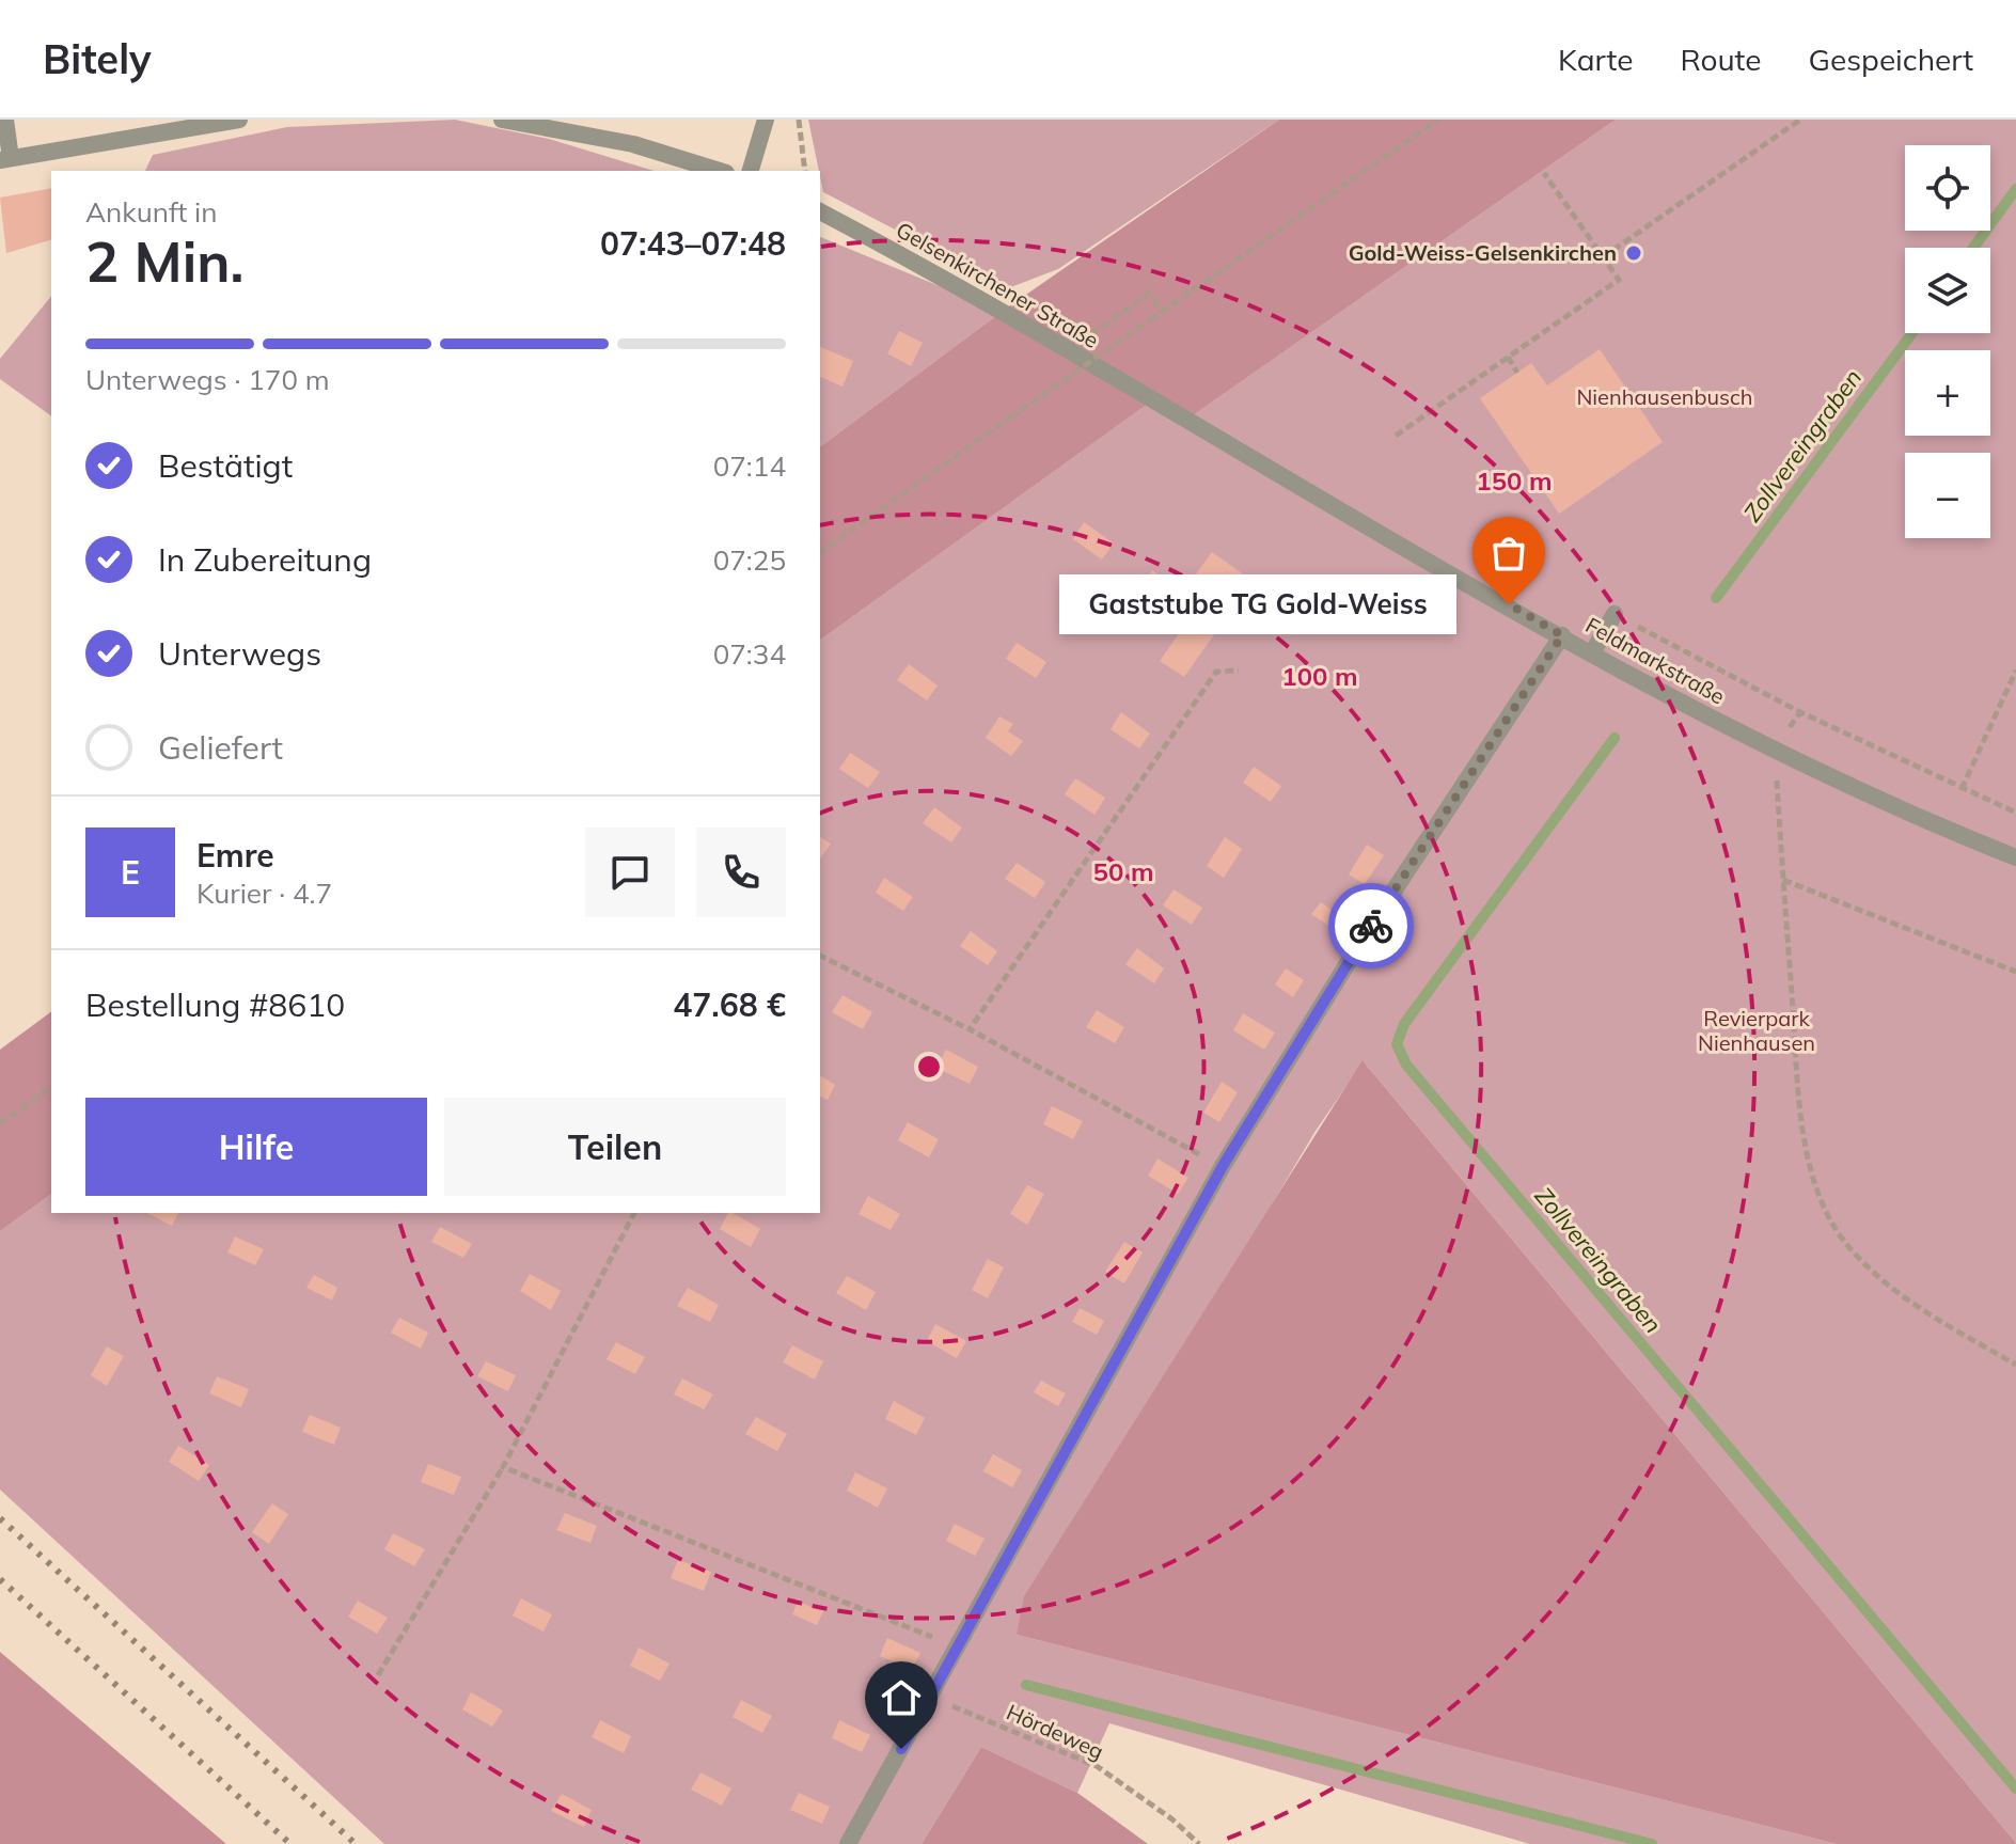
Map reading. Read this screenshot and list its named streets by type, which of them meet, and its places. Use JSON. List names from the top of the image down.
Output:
{
  "streets": {
    "street": ["Gelsenkirchener Straße", "Feldmarkstraße"],
    "path": ["Hördeweg"]
  },
  "crossings": [
    ["Gelsenkirchener Straße", "Feldmarkstraße"]
  ],
  "water": ["Zollvereingraben"],
  "parks": ["Nienhausenbusch", "Revierpark Nienhausen"],
  "places": ["Gold-Weiss-Gelsenkirchen", "Gaststube TG Gold-Weiss"],
  "page": {
    "header": "Bitely",
    "nav": ["Karte", "Route", "Gespeichert"],
    "map_buttons": ["+", "−"],
    "heading": ["2 Min.", "Ankunft in", "07:43–07:48"],
    "panel": [
      "Emre",
      "Kurier · 4.7",
      "Bestellung #8610",
      "47.68 €"
    ],
    "bar": "Unterwegs · 170 m",
    "list": [
      ["Bestätigt", "07:14"],
      ["In Zubereitung", "07:25"],
      ["Unterwegs", "07:34"],
      "Geliefert"
    ],
    "bubble": "Gaststube TG Gold-Weiss",
    "round": "E",
    "buttons": ["Hilfe", "Teilen"]
  },
  "rings": ["150 m", "100 m", "50 m"]
}
